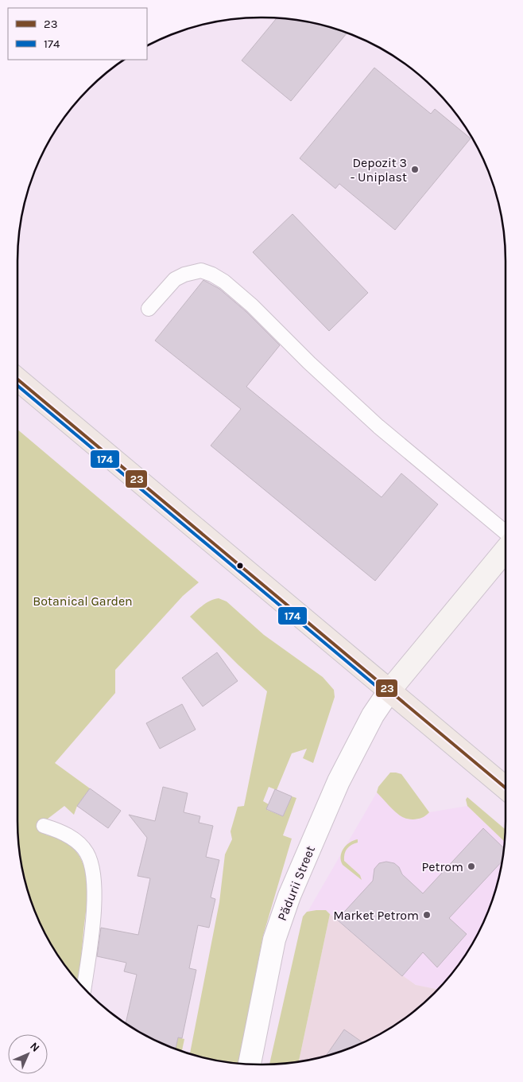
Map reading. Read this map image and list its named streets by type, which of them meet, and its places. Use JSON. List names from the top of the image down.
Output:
{
  "streets": {
    "main road": ["Pădurii Street"]
  },
  "parks": ["Botanical Garden"],
  "places": ["Depozit 3 - Uniplast", "Petrom", "Market Petrom"],
  "lines": ["transit line 23", "transit line 174"],
  "legend": ["23", "174"],
  "north": "top right"
}
